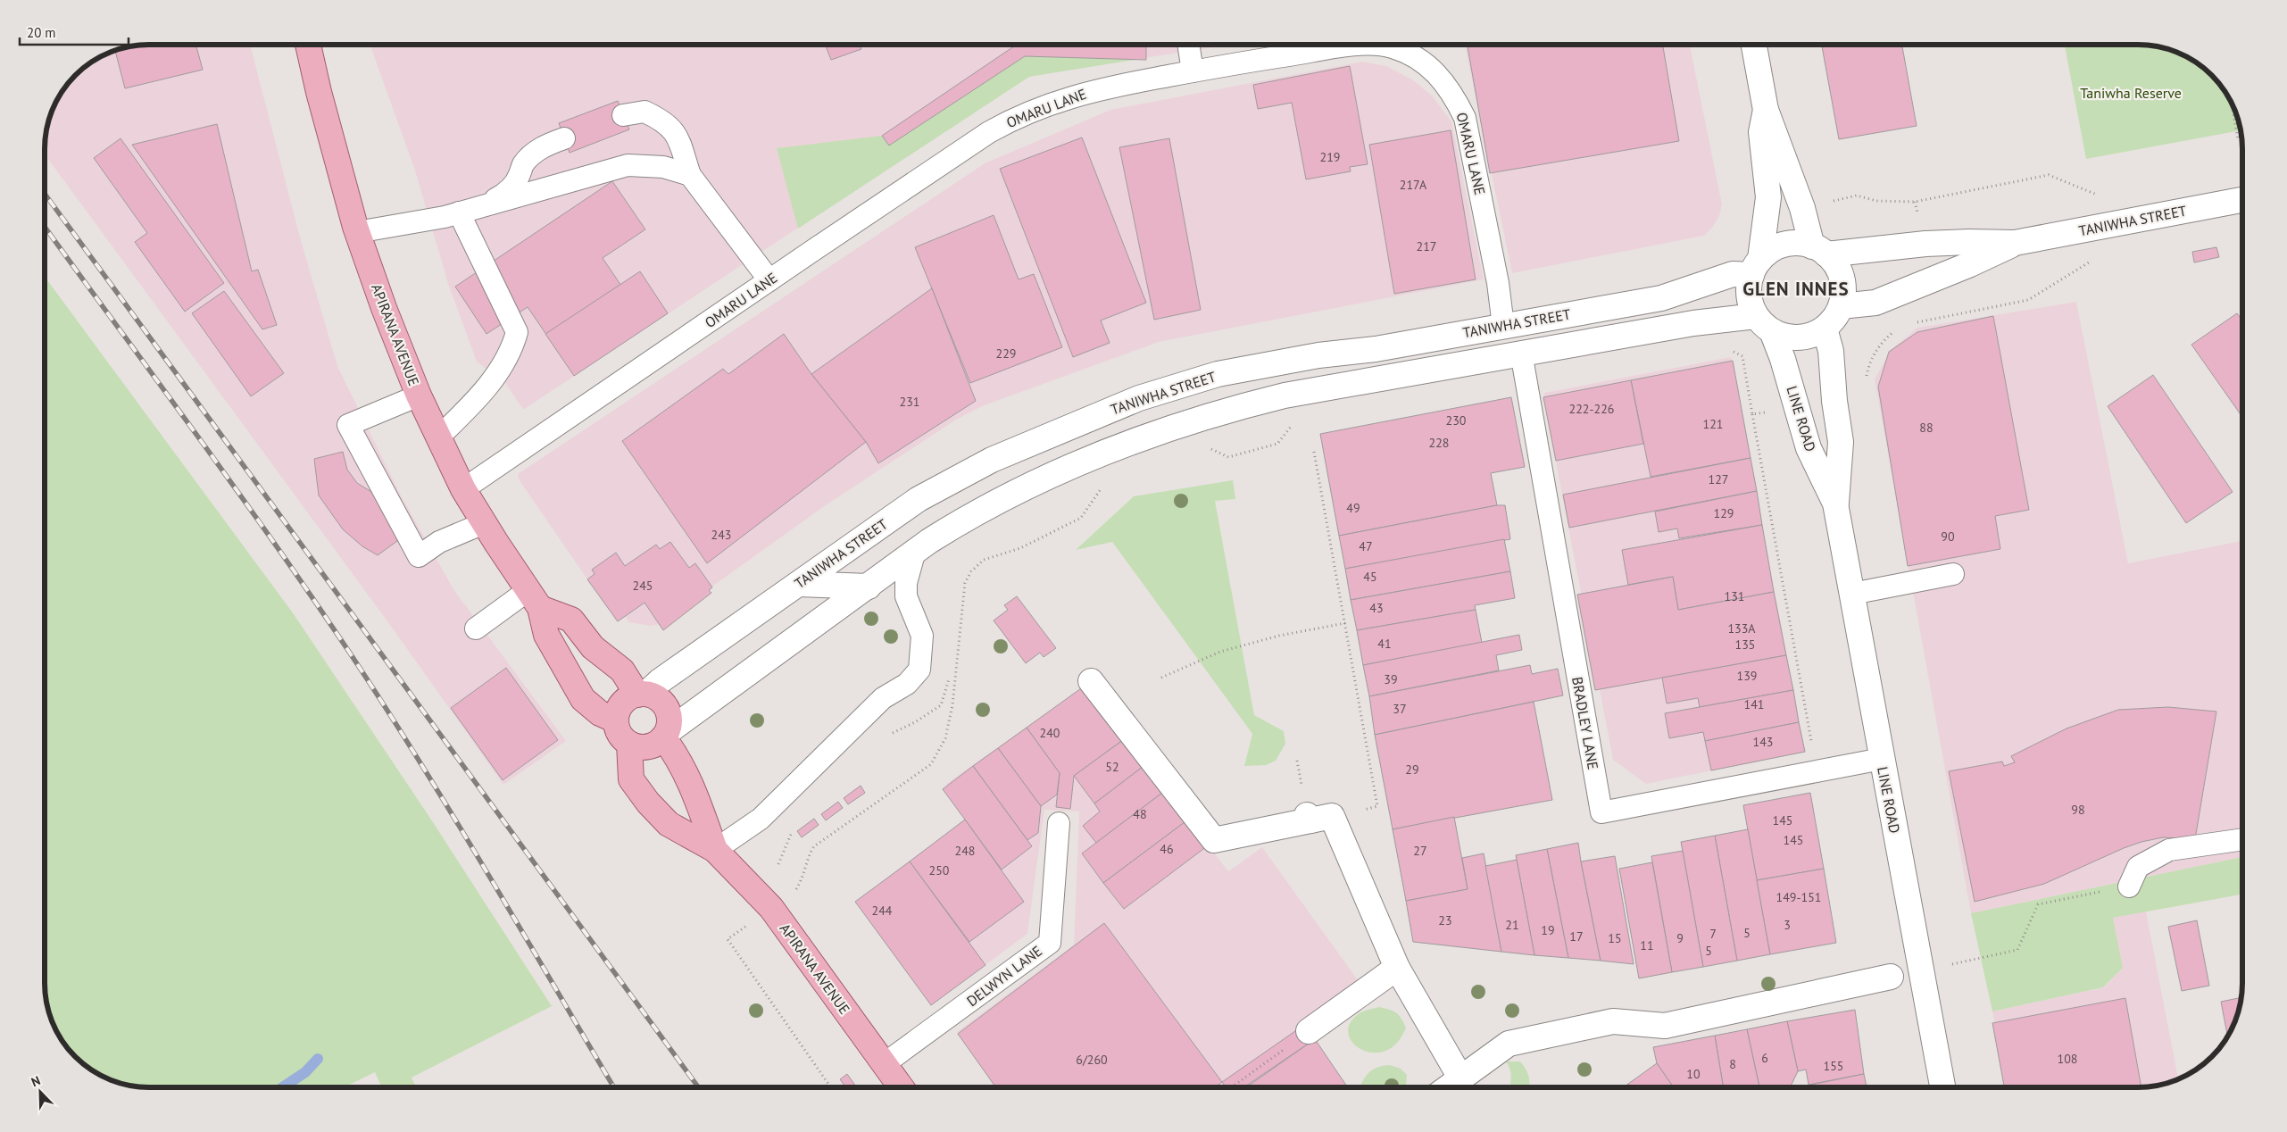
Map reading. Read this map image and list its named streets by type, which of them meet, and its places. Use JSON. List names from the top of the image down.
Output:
{
  "streets": {
    "main road": ["TANIWHA STREET", "APIRANA AVENUE", "LINE ROAD"],
    "lane": ["OMARU LANE", "BRADLEY LANE", "DELWYN LANE"]
  },
  "crossings": [
    ["OMARU LANE", "TANIWHA STREET"],
    ["OMARU LANE", "APIRANA AVENUE"],
    ["TANIWHA STREET", "APIRANA AVENUE"],
    ["TANIWHA STREET", "LINE ROAD"],
    ["TANIWHA STREET", "BRADLEY LANE"],
    ["APIRANA AVENUE", "DELWYN LANE"],
    ["LINE ROAD", "BRADLEY LANE"]
  ],
  "districts": ["GLEN INNES"],
  "parks": ["Taniwha Reserve"],
  "house_numbers": [
    "219",
    "217A",
    "217",
    "229",
    "231",
    "222-226",
    "230",
    "121",
    "88",
    "228",
    "127",
    "49",
    "129",
    "243",
    "90",
    "47",
    "45",
    "245",
    "131",
    "43",
    "133A",
    "41",
    "135",
    "139",
    "39",
    "141",
    "37",
    "240",
    "143",
    "52",
    "29",
    "98",
    "48",
    "145",
    "145",
    "46",
    "248",
    "27",
    "250",
    "149-151",
    "244",
    "23",
    "21",
    "3",
    "19",
    "5",
    "7",
    "17",
    "15",
    "9",
    "11",
    "5",
    "6",
    "108",
    "6/260",
    "8",
    "155",
    "10"
  ],
  "scale_bar": "20 m",
  "north": "top left"
}
